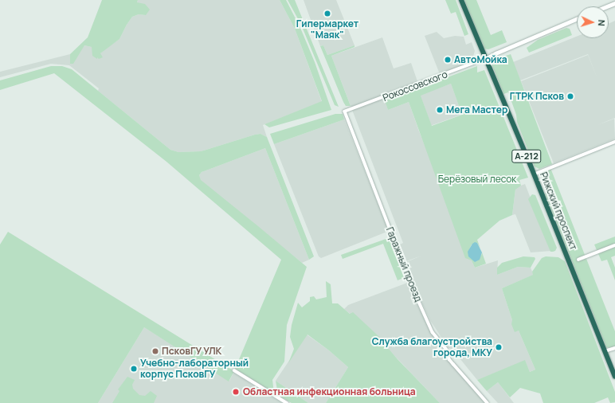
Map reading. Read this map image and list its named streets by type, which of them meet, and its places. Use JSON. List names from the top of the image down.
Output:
{
  "streets": {
    "highway": ["А-212", "Рижский проспект"],
    "street": ["Рокоссовского", "Гаражный проезд"]
  },
  "crossings": [
    ["Рокоссовского", "Рижский проспект"],
    ["Рокоссовского", "Гаражный проезд"]
  ],
  "parks": ["Берёзовый лесок"],
  "places": [
    "Гипермаркет \"Маяк\"",
    "АвтоМойка",
    "ГТРК Псков",
    "Мега Мастер",
    "Служба благоустройства города, МКУ",
    "ПсковГУ УЛК",
    "Учебно-лабораторный корпус ПсковГУ",
    "Областная инфекционная больница"
  ],
  "north": "right"
}
